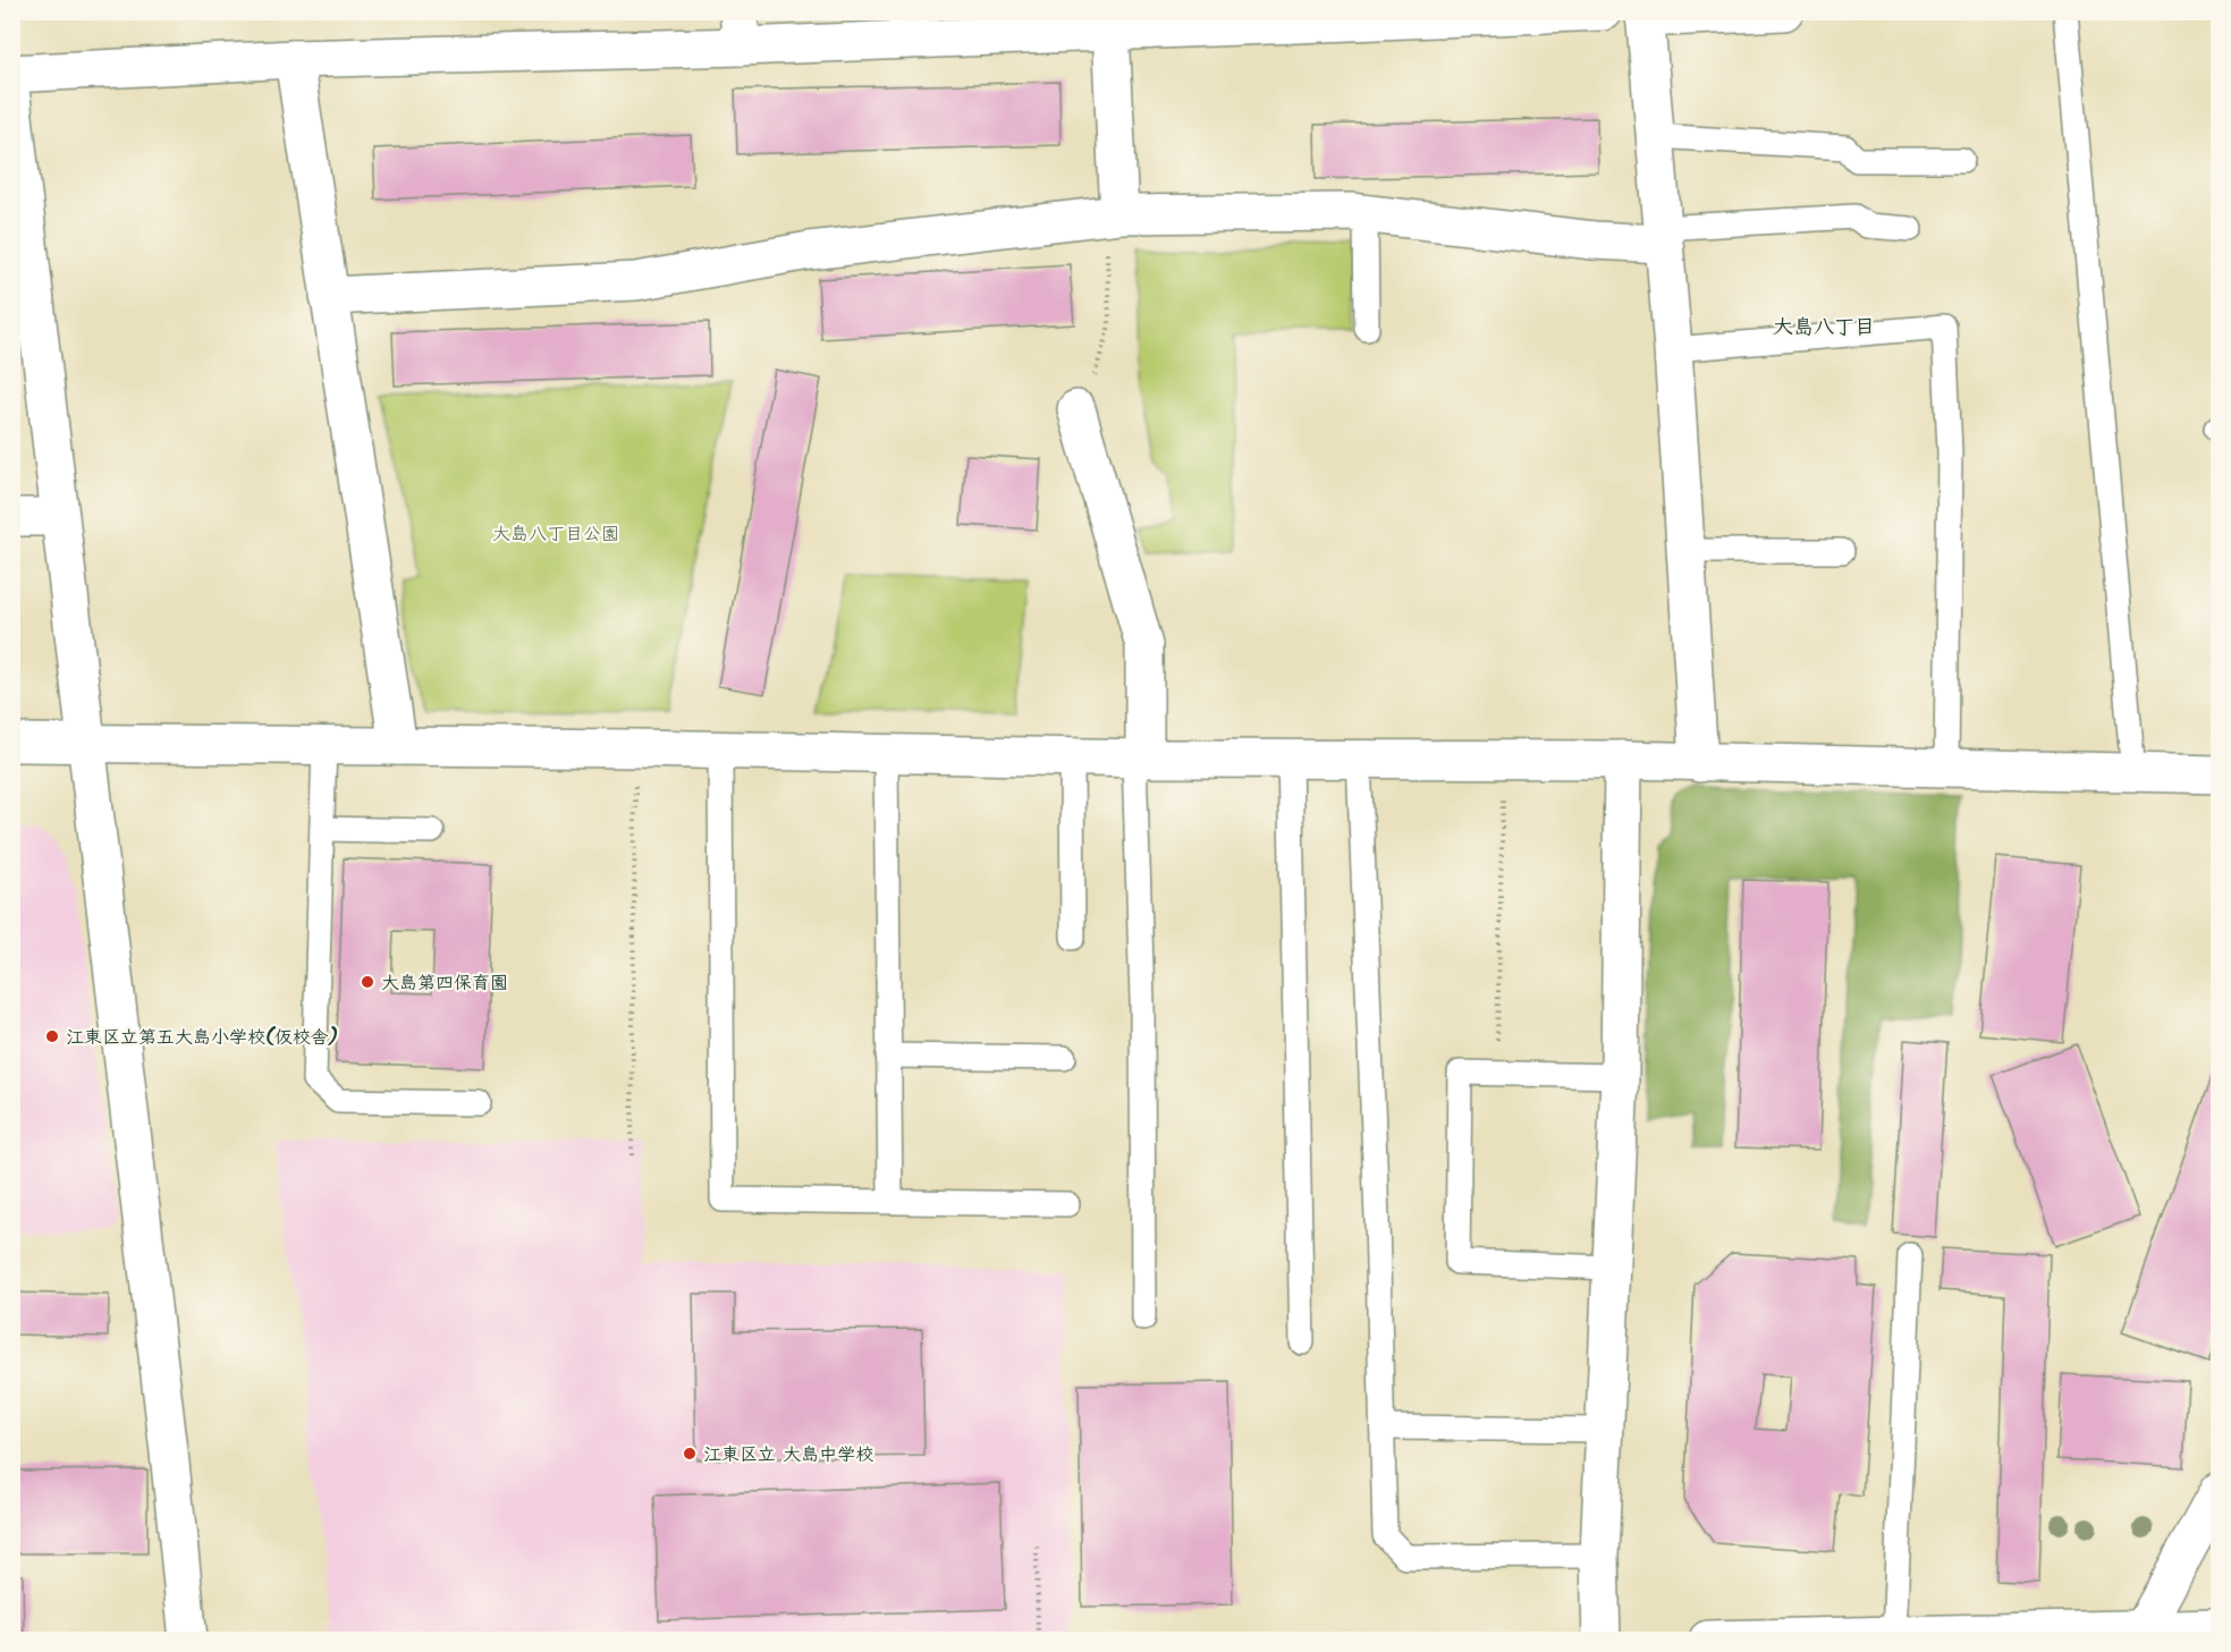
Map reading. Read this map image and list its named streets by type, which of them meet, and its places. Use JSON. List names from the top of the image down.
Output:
{
  "districts": ["大島八丁目"],
  "parks": ["大島八丁目公園"],
  "places": ["大島第四保育園", "江東区立第五大島小学校(仮校舎)", "江東区立 大島中学校"]
}
